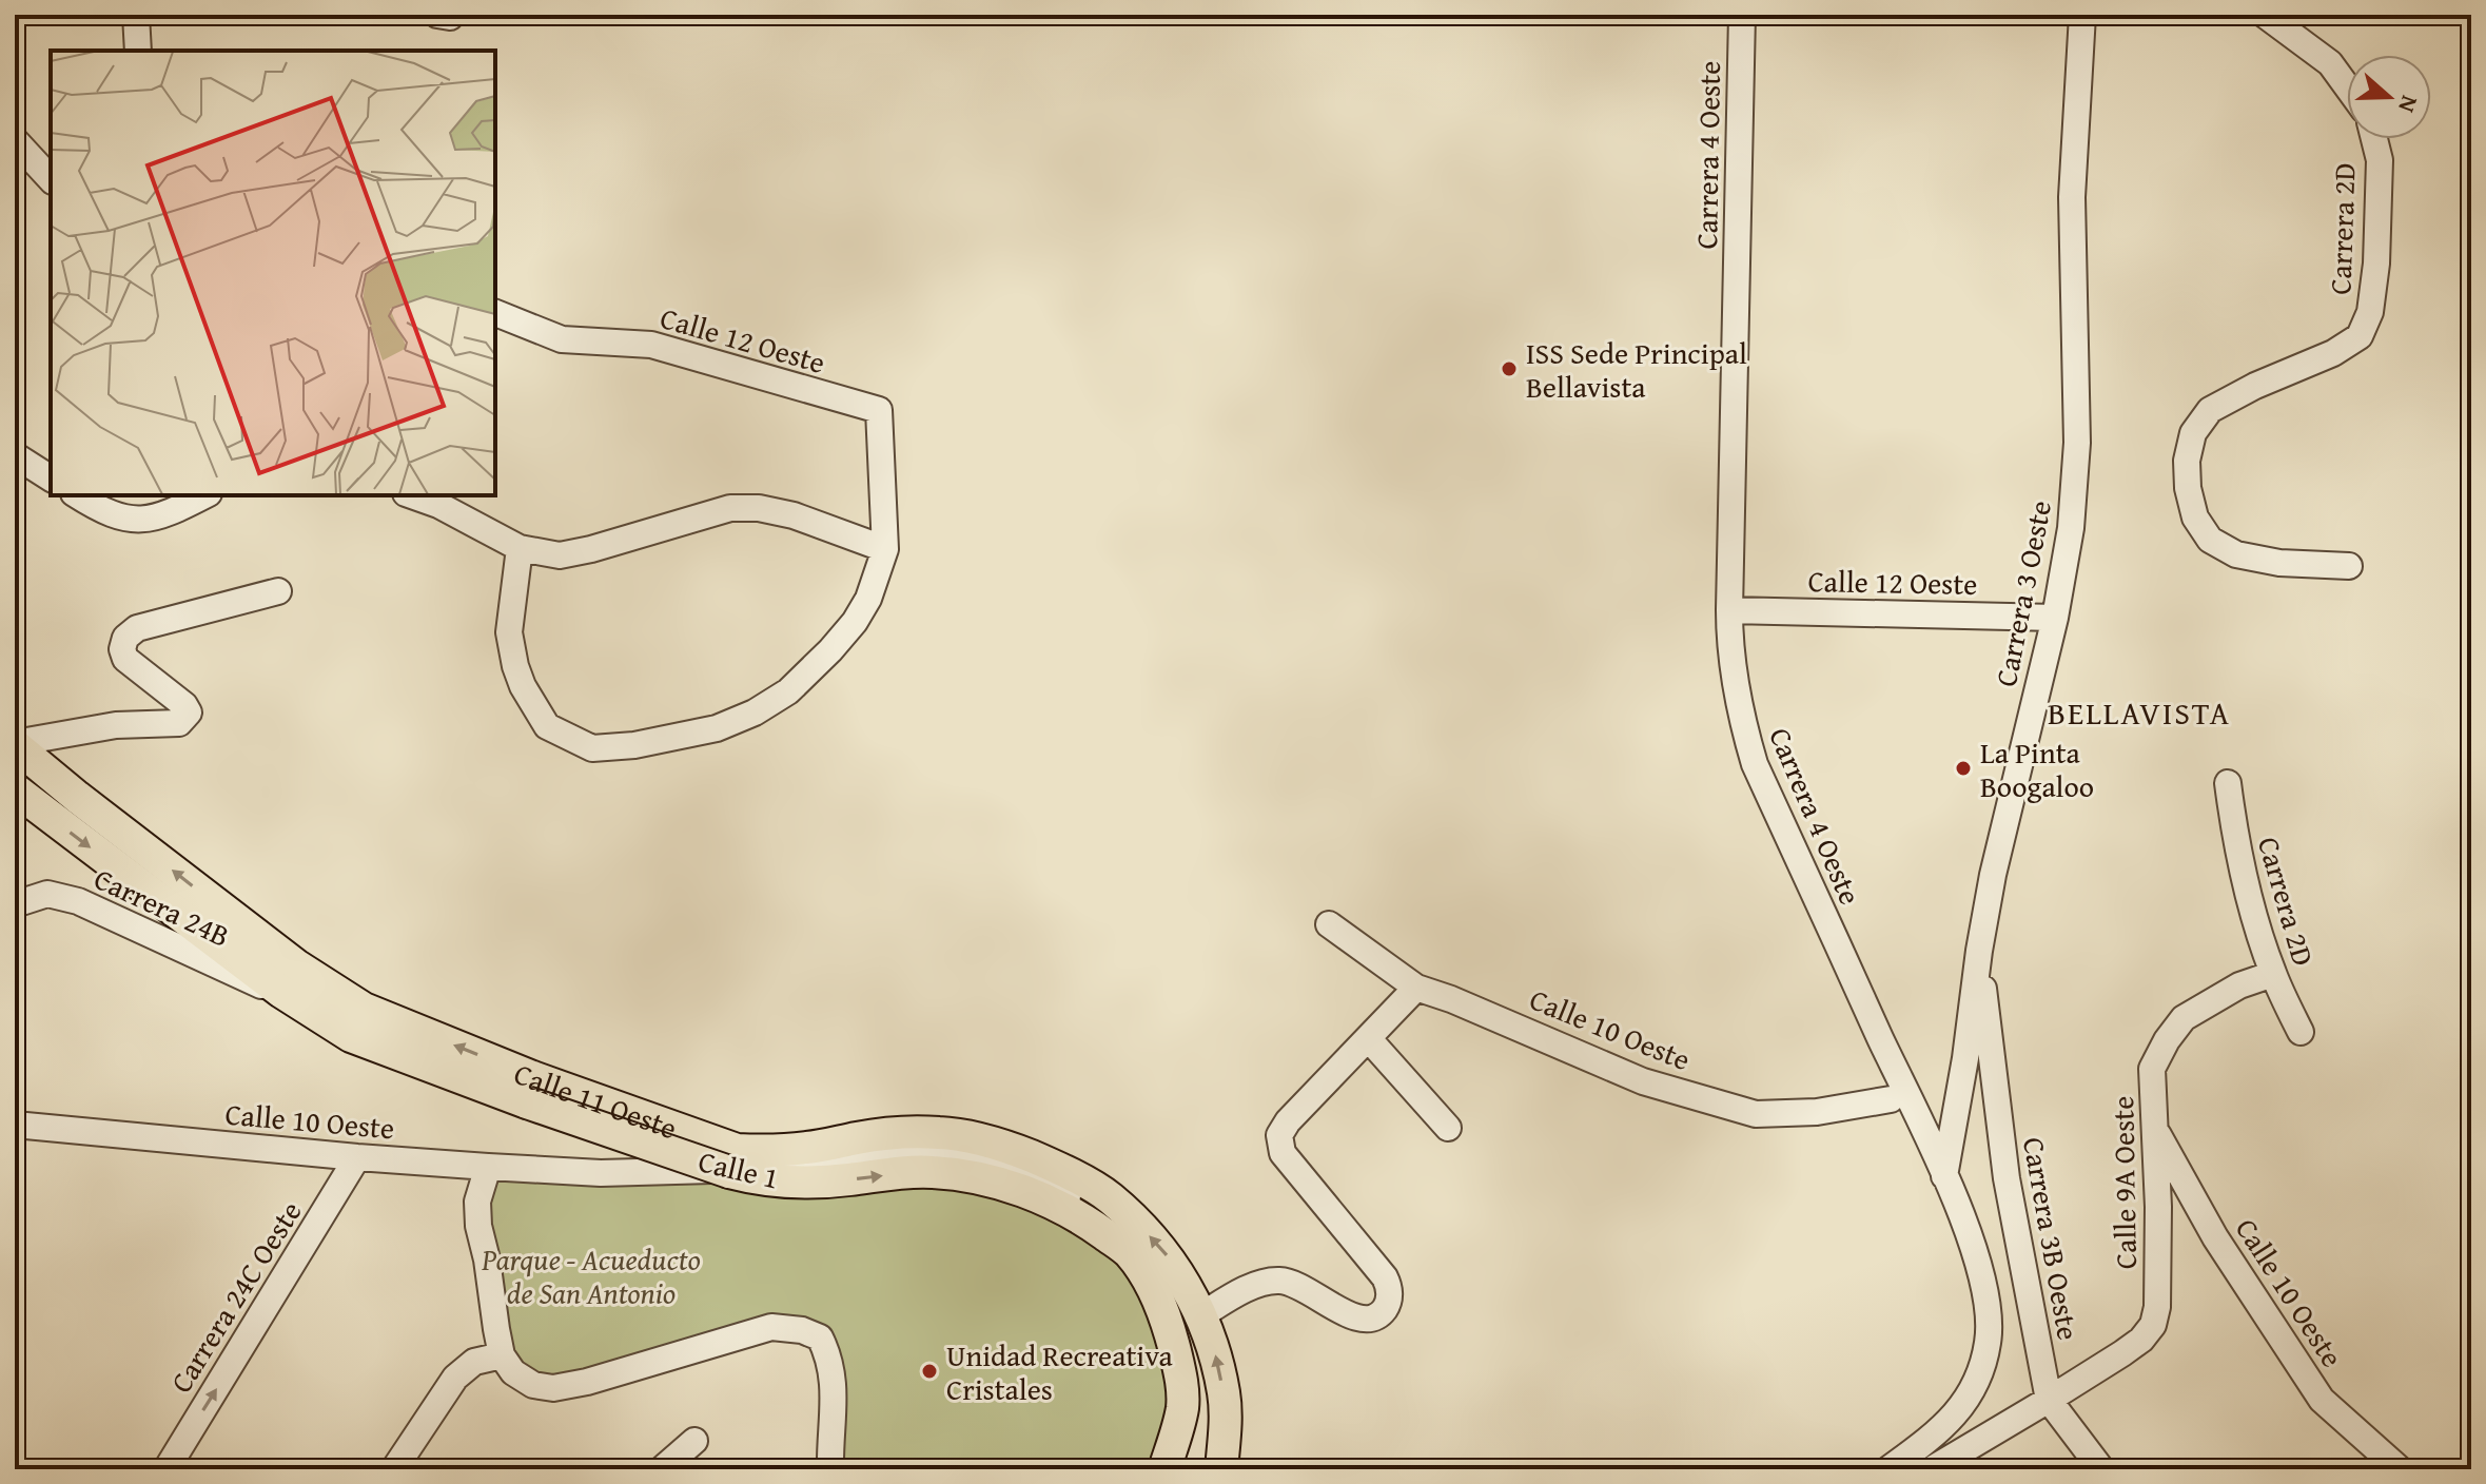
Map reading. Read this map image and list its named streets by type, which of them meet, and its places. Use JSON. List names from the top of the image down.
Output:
{
  "streets": {
    "main road": ["Calle 11 Oeste", "Calle 1"],
    "street": [
      "Carrera 4 Oeste",
      "Carrera 2D",
      "Calle 12 Oeste",
      "Carrera 3 Oeste",
      "Carrera 24B",
      "Calle 10 Oeste",
      "Calle 9A Oeste",
      "Carrera 3B Oeste",
      "Carrera 24C Oeste"
    ]
  },
  "crossings": [
    ["Carrera 4 Oeste", "Calle 12 Oeste"],
    ["Carrera 4 Oeste", "Carrera 3 Oeste"],
    ["Carrera 2D", "Calle 9A Oeste"],
    ["Calle 12 Oeste", "Carrera 3 Oeste"],
    ["Carrera 3 Oeste", "Carrera 3B Oeste"],
    ["Carrera 24B", "Calle 1"],
    ["Calle 10 Oeste", "Calle 11 Oeste"],
    ["Calle 10 Oeste", "Calle 1"],
    ["Calle 10 Oeste", "Calle 9A Oeste"],
    ["Calle 10 Oeste", "Carrera 24C Oeste"],
    ["Calle 9A Oeste", "Carrera 3B Oeste"]
  ],
  "one_way": ["Calle 11 Oeste", "Calle 1"],
  "districts": ["BELLAVISTA"],
  "parks": ["Parque - Acueducto de San Antonio"],
  "places": ["ISS Sede Principal Bellavista", "La Pinta Boogaloo", "Unidad Recreativa Cristales"],
  "north": "right"
}
